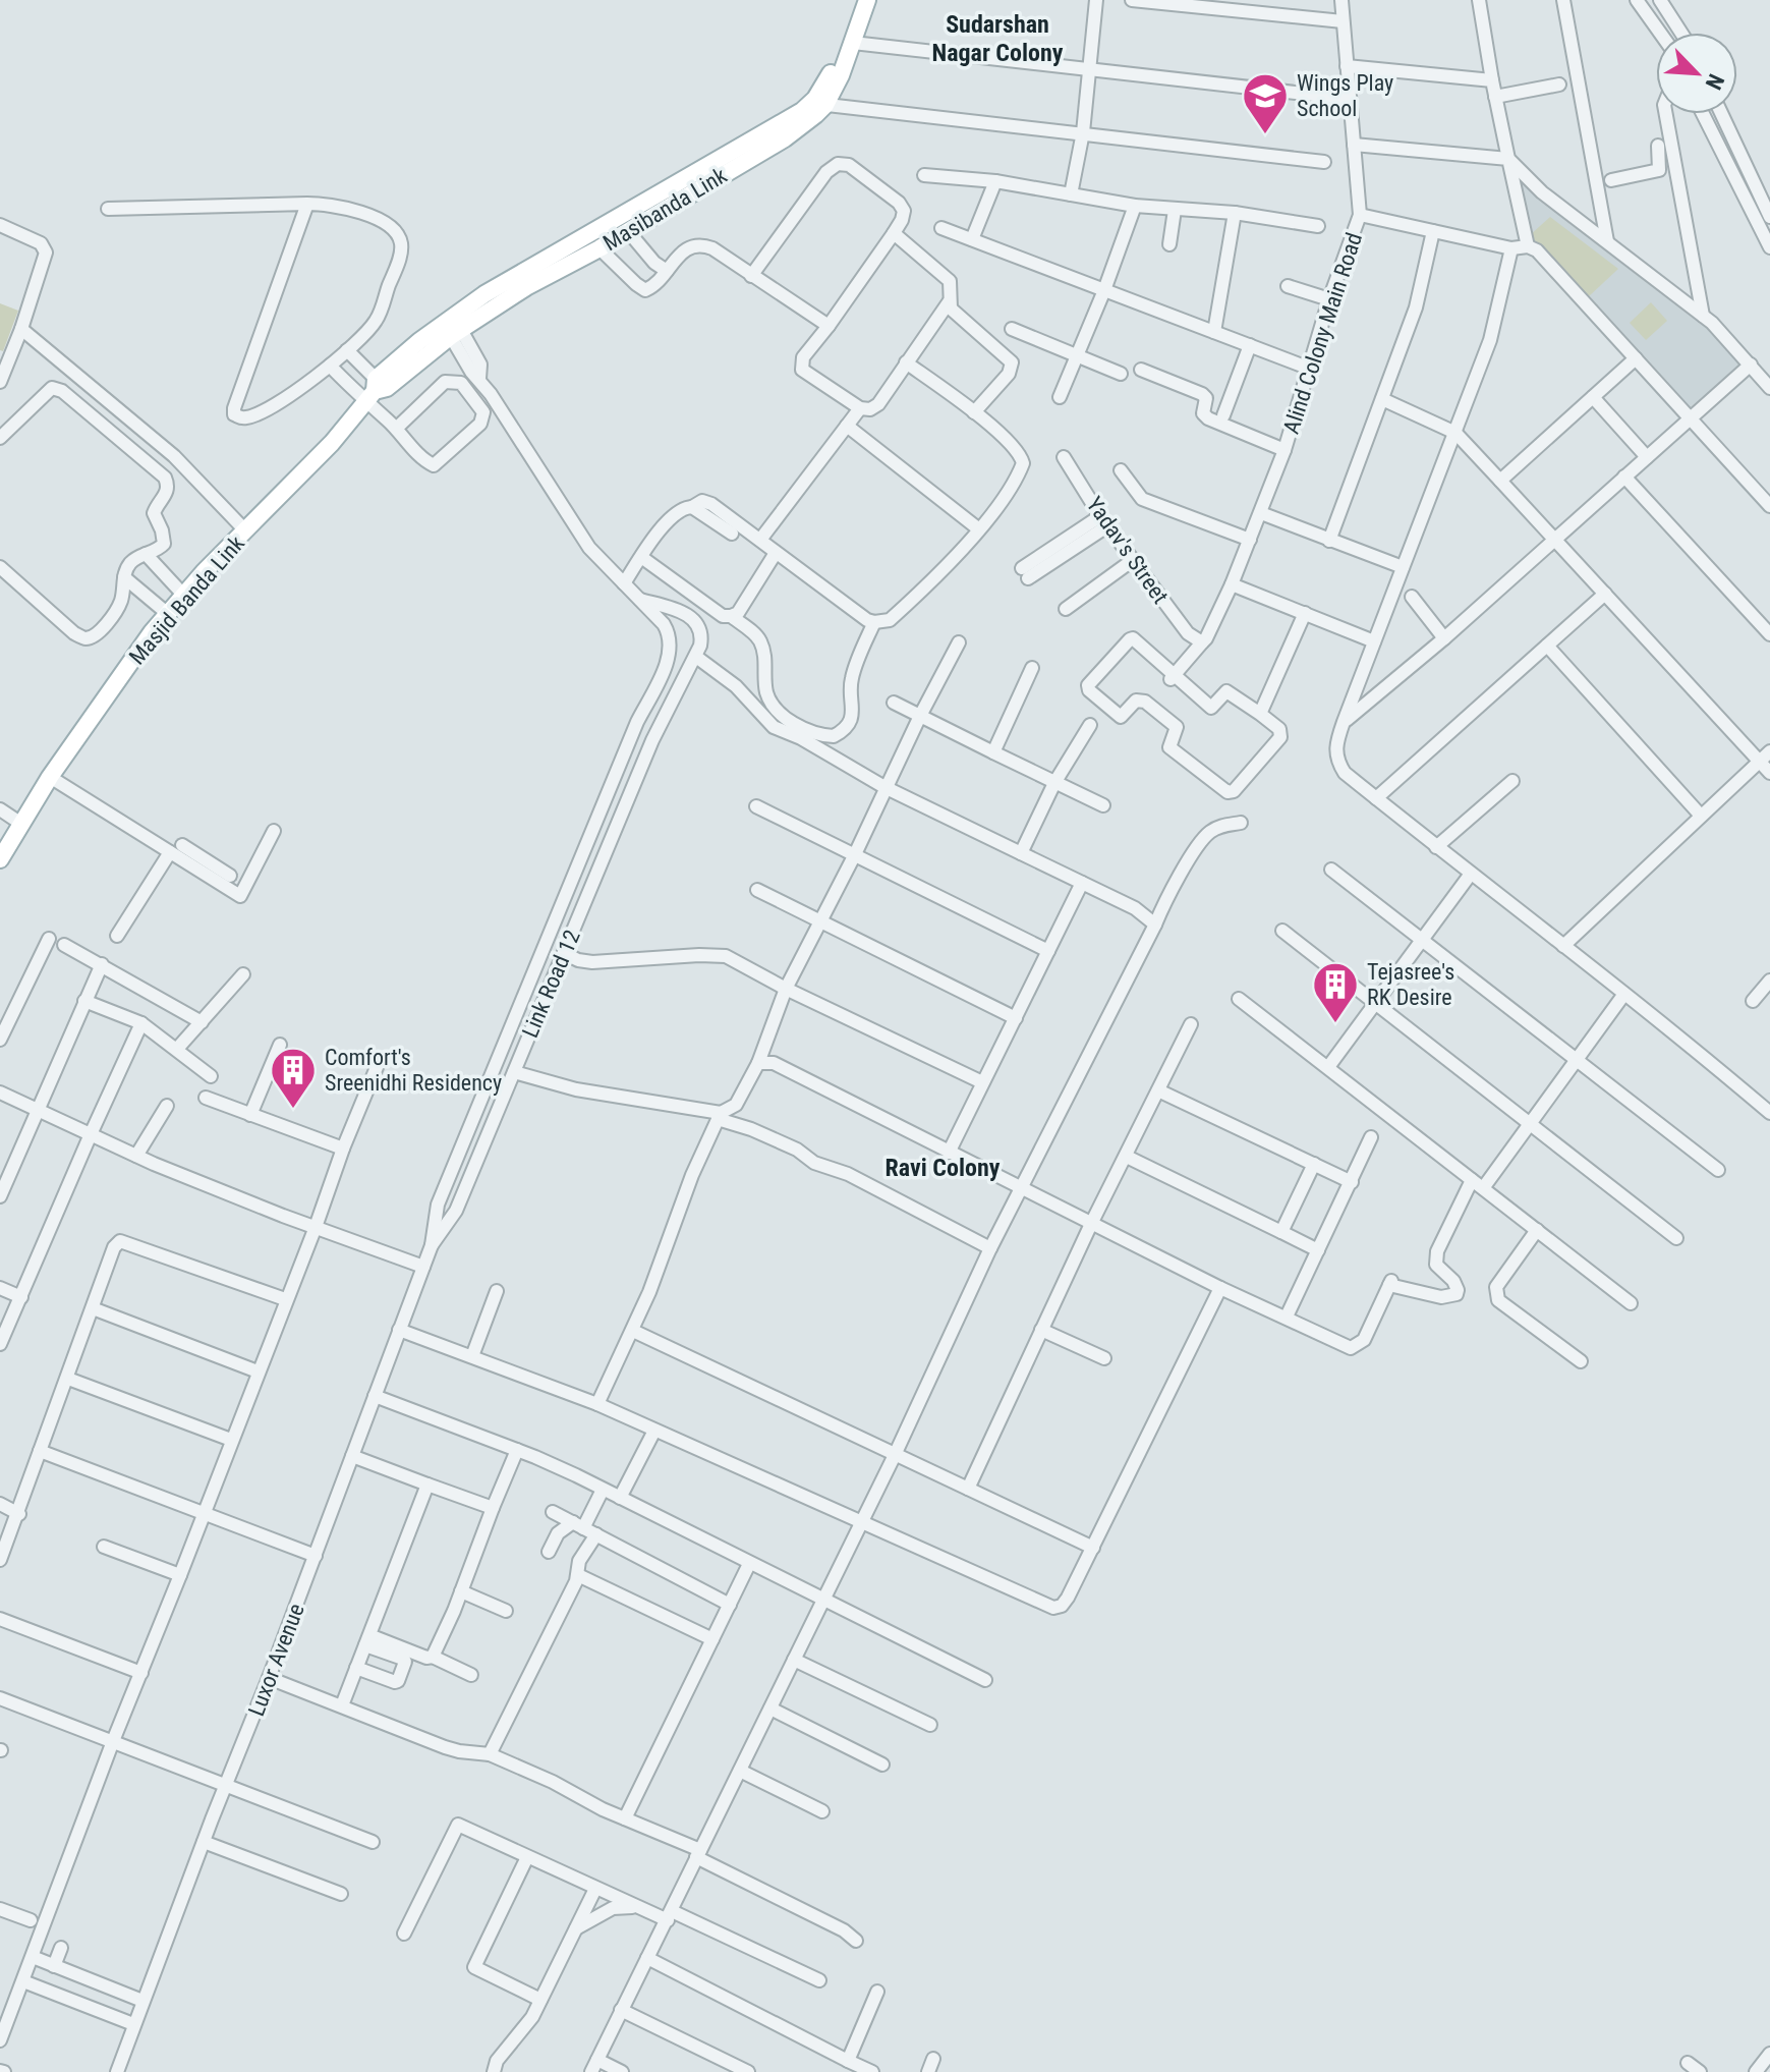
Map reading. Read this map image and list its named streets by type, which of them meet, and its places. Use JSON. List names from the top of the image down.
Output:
{
  "streets": {
    "main road": ["Masibanda Link", "Masjid Banda Link"],
    "street": [
      "Alind Colony Main Road",
      "Yadav's Street",
      "Link Road 12",
      "Luxor Avenue"
    ]
  },
  "crossings": [
    ["Masibanda Link", "Masjid Banda Link"],
    ["Masibanda Link", "Link Road 12"],
    ["Alind Colony Main Road", "Yadav's Street"],
    ["Link Road 12", "Luxor Avenue"]
  ],
  "districts": ["Sudarshan Nagar Colony", "Ravi Colony"],
  "places": {
    "school or university": ["Wings Play School"],
    "building": ["Tejasree's RK Desire", "Comfort's Sreenidhi Residency"]
  },
  "north": "bottom right"
}
